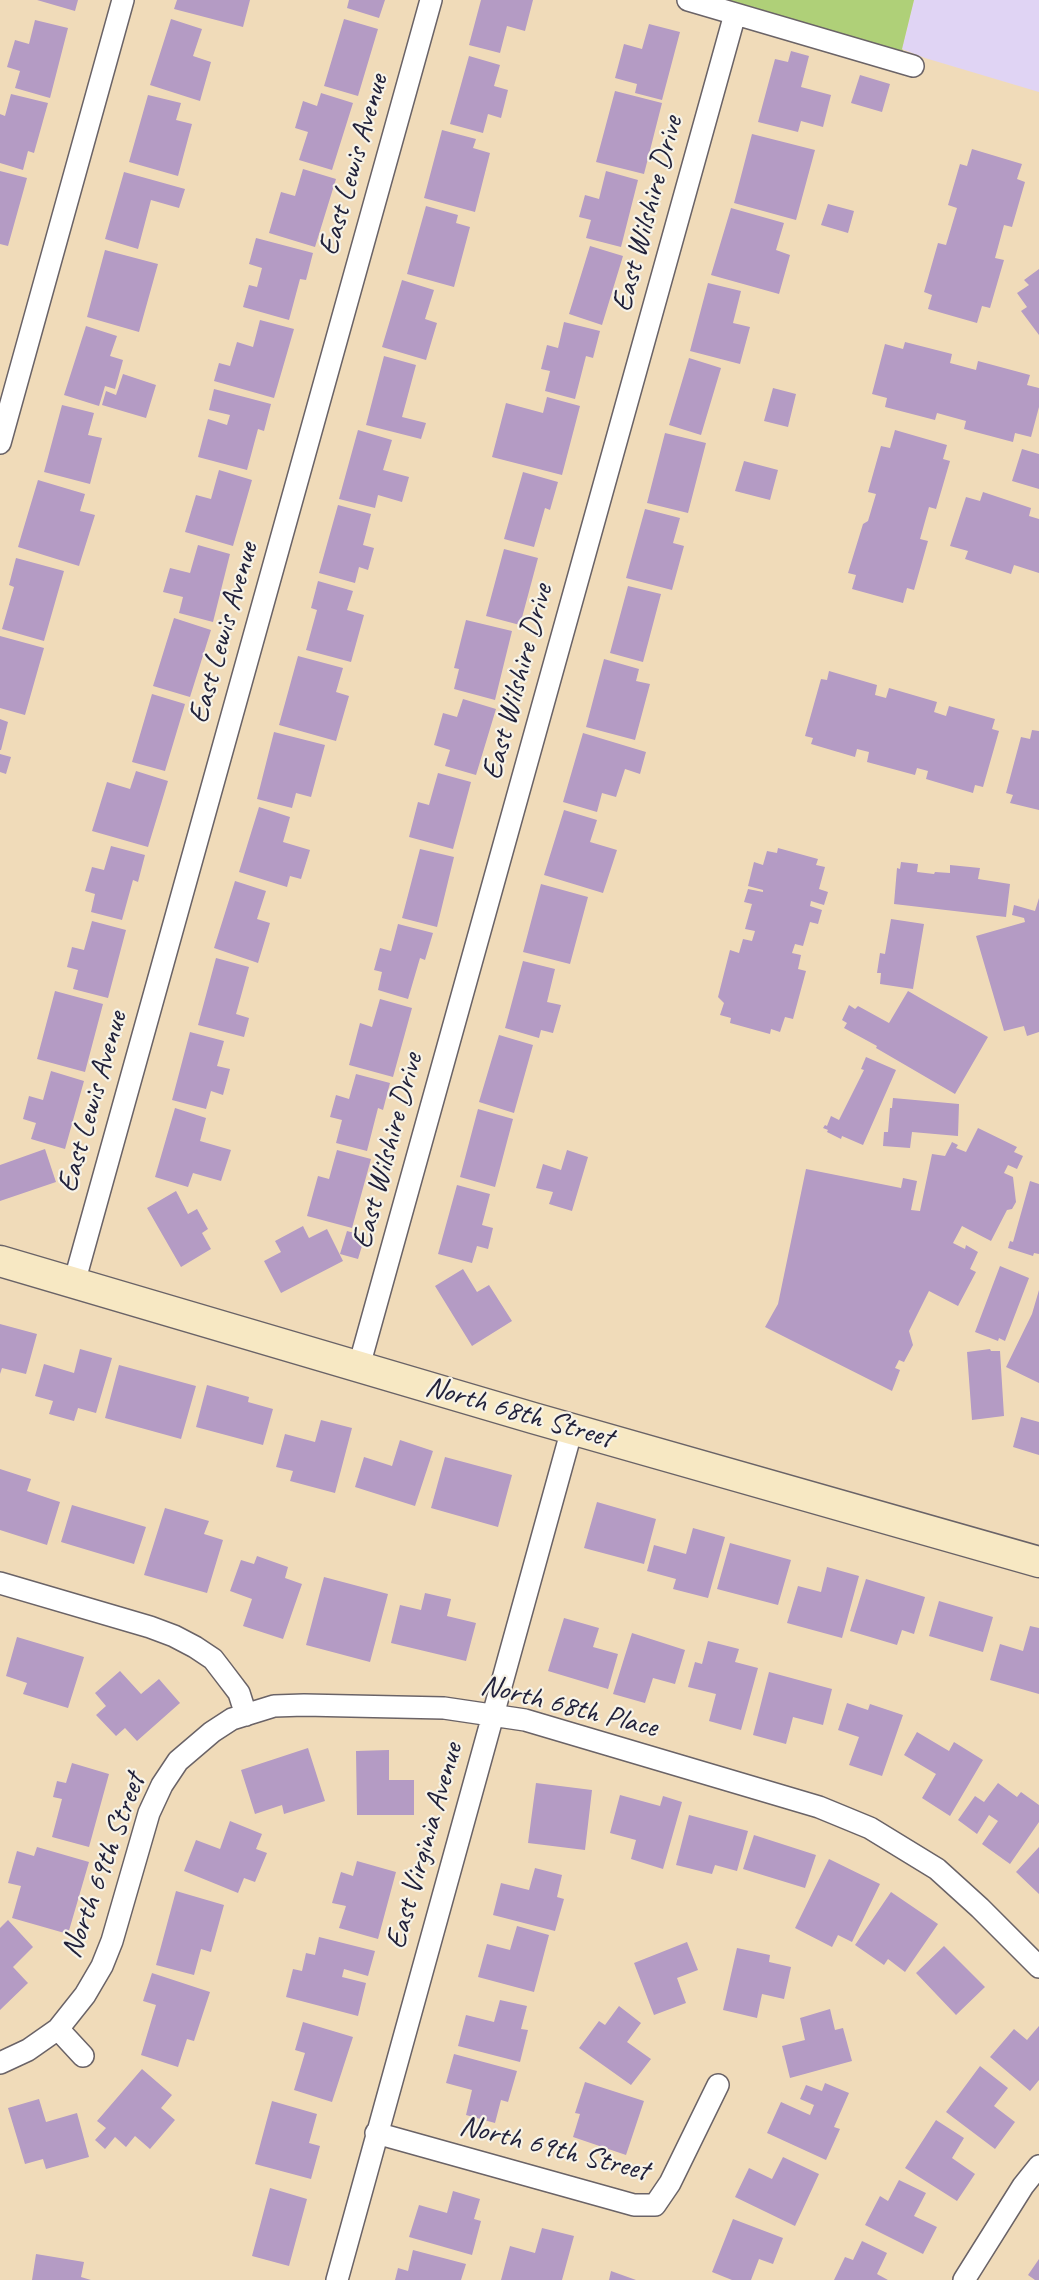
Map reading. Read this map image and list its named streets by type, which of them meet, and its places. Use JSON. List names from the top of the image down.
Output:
{
  "streets": {
    "street": [
      "East Lewis Avenue",
      "East Wilshire Drive",
      "North 68th Street",
      "North 68th Place",
      "East Virginia Avenue",
      "North 69th Street"
    ]
  },
  "crossings": [
    ["East Lewis Avenue", "North 68th Street"],
    ["East Wilshire Drive", "North 68th Street"],
    ["North 68th Street", "East Virginia Avenue"],
    ["North 68th Place", "East Virginia Avenue"],
    ["North 68th Place", "North 69th Street"],
    ["East Virginia Avenue", "North 69th Street"]
  ]
}
